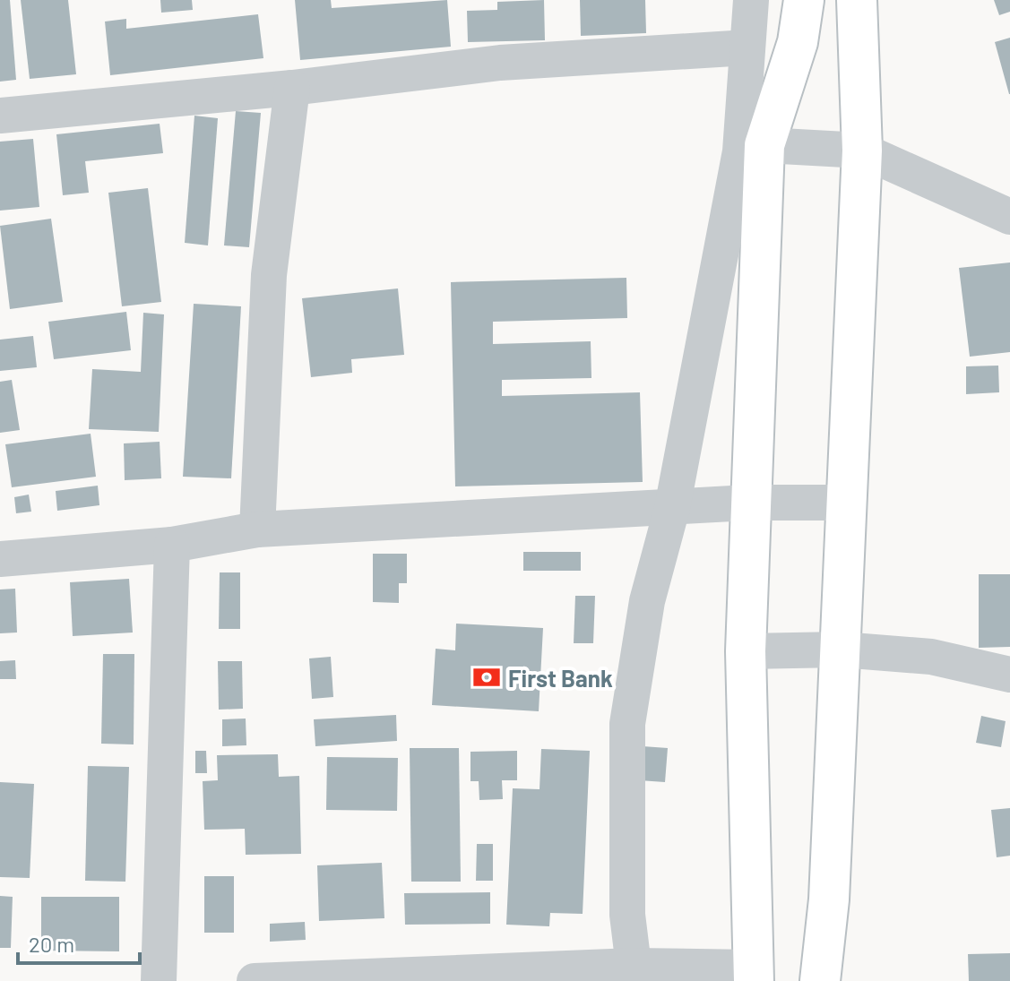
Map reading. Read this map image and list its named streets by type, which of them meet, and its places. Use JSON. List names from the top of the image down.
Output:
{
  "places": {
    "bank": ["First Bank"]
  },
  "scale_bar": "20 m"
}
